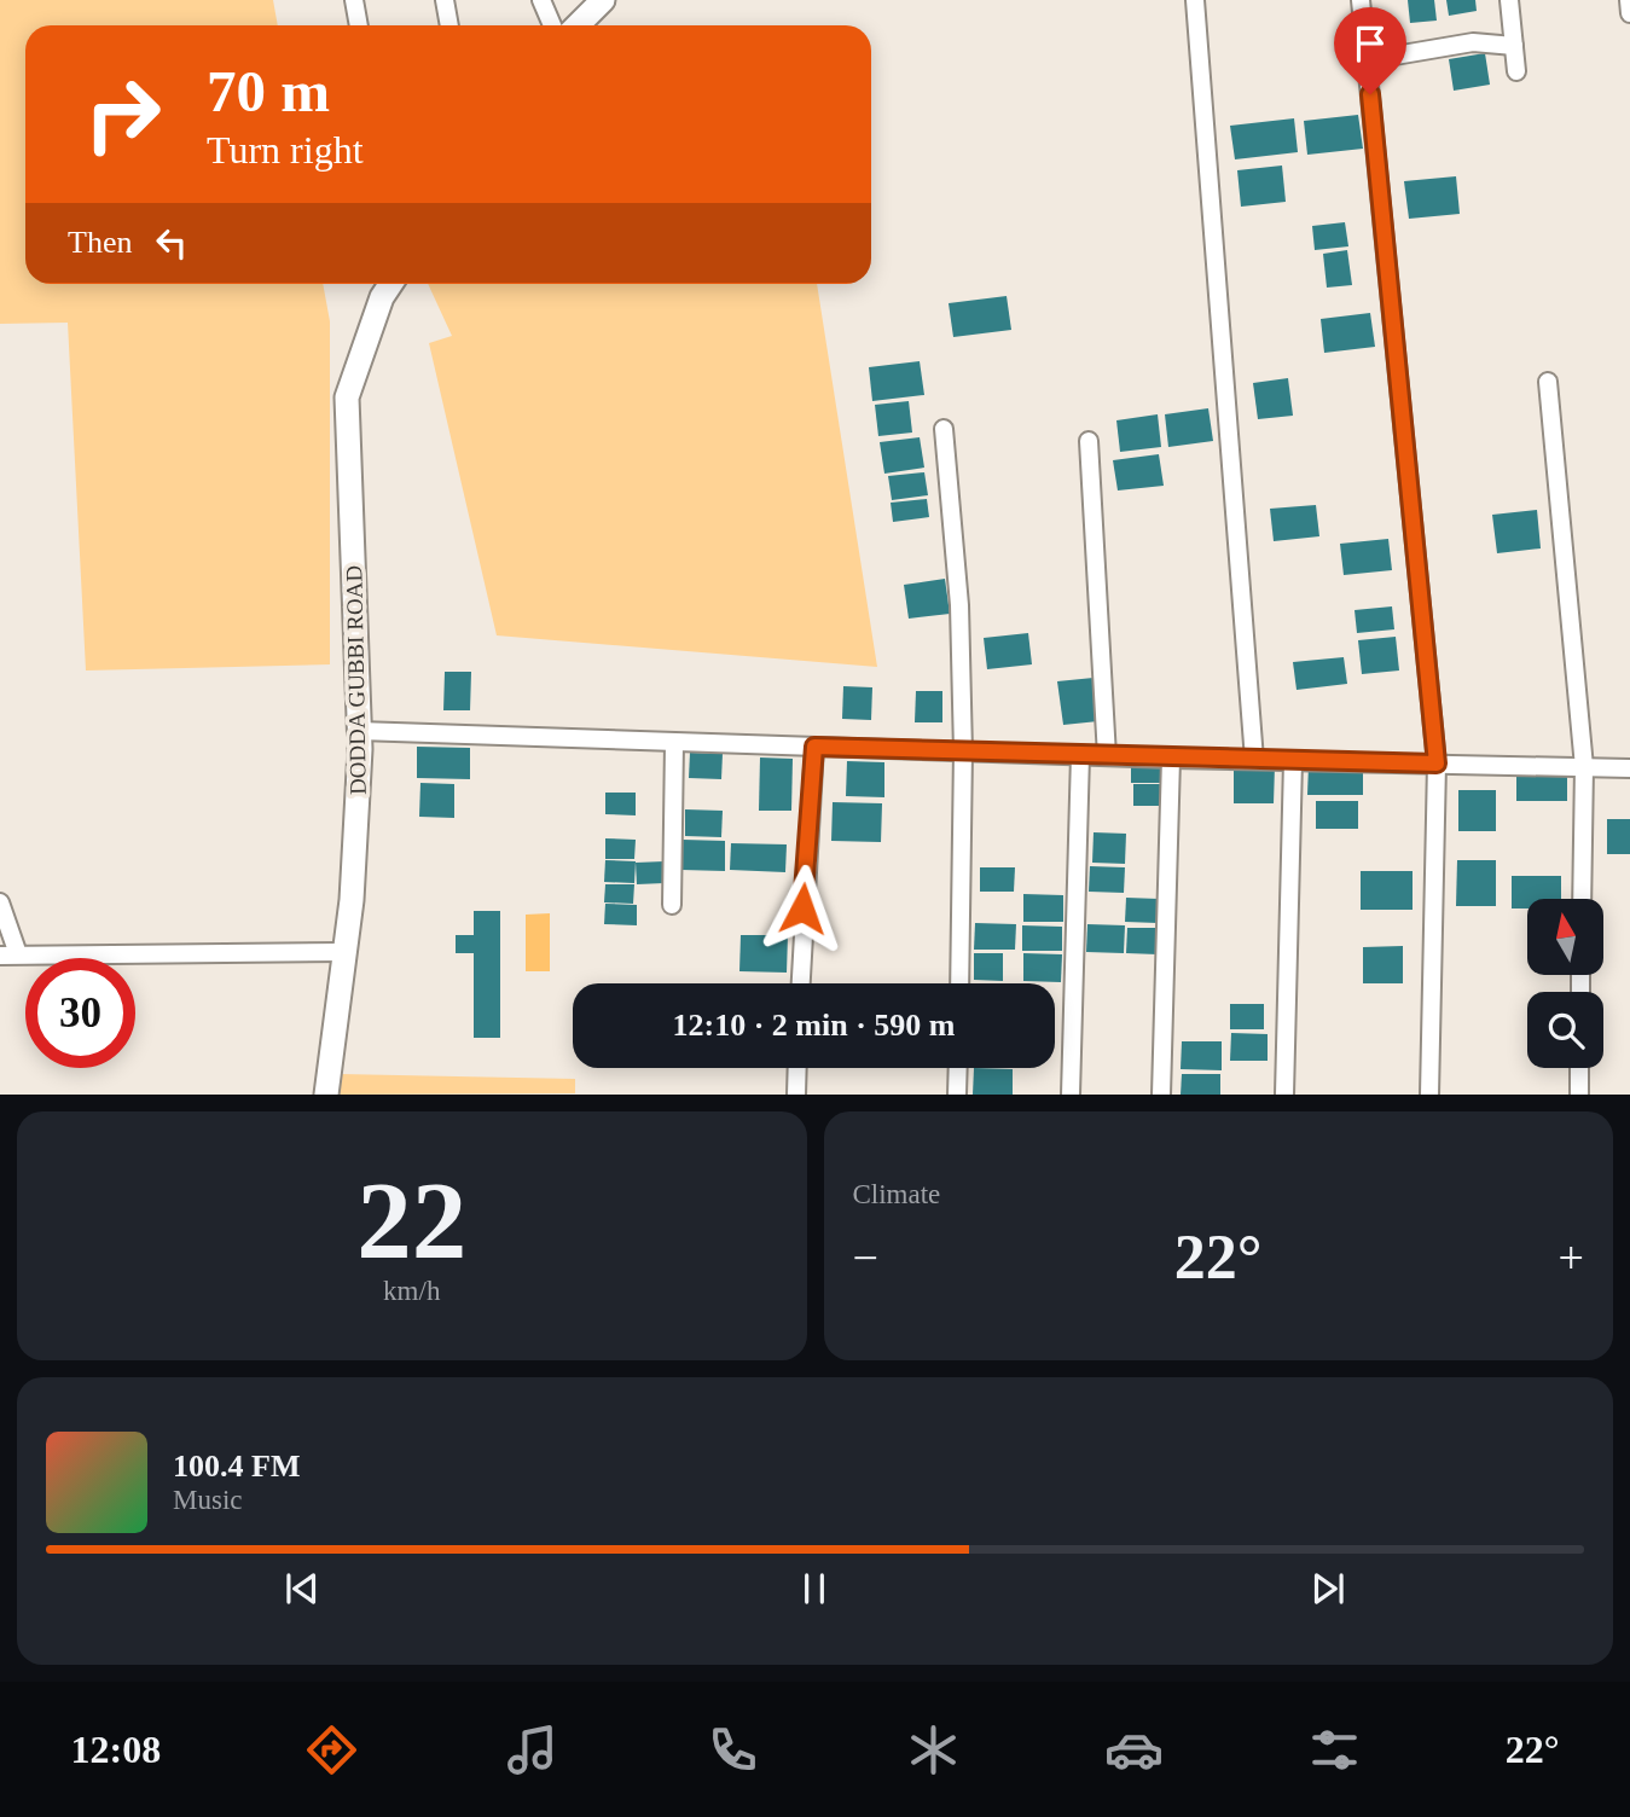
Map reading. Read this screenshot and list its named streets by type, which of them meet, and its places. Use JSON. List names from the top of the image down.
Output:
{
  "streets": {
    "main road": ["DODDA GUBBI ROAD"]
  },
  "north": "top",
  "page": {
    "turn": ["70 m", "Turn right"],
    "then": "Then",
    "limit": "30",
    "trip": "12:10 · 2 min · 590 m",
    "tile": [
      ["22", "km/h"],
      "Climate"
    ],
    "heat": ["−", "22°", "+"],
    "song": ["100.4 FM", "Music"],
    "tabs": ["12:08", "22°"]
  }
}
